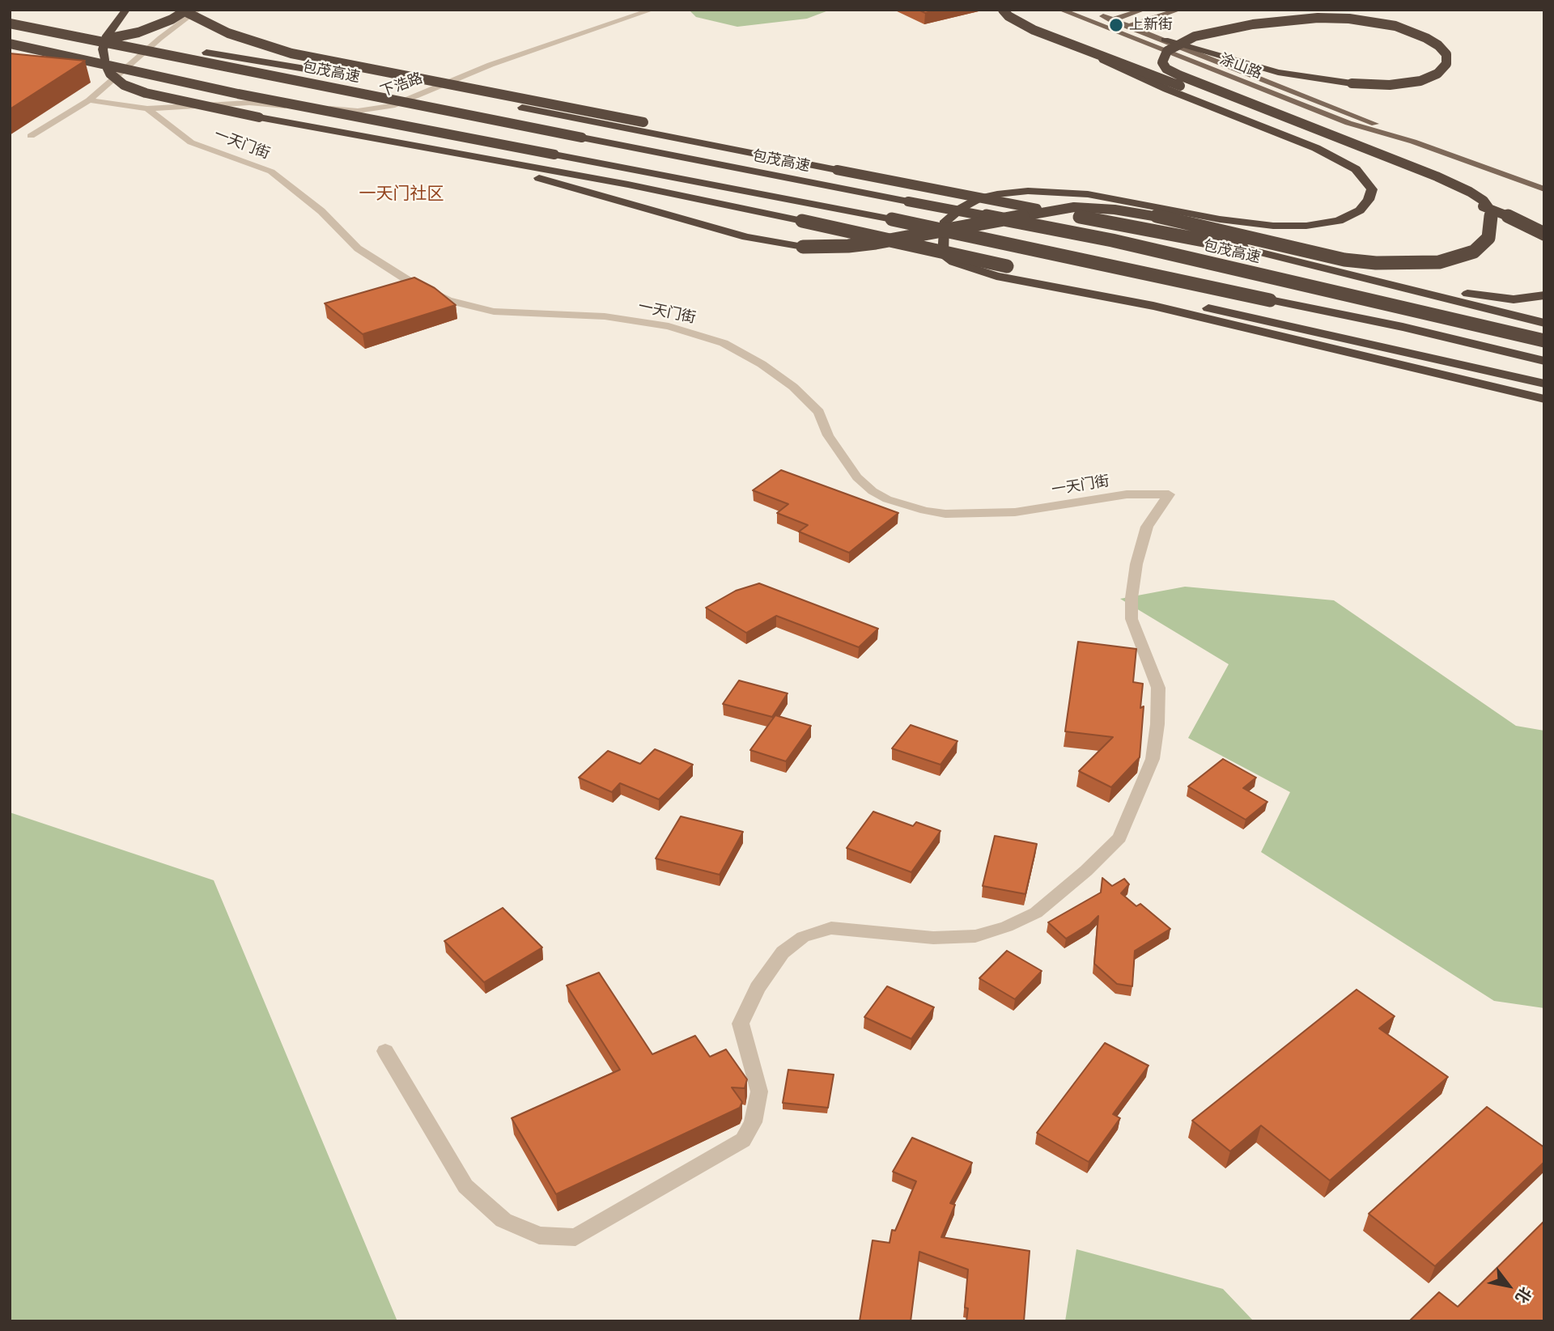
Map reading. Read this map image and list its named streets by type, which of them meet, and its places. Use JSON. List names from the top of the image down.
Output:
{
  "streets": {
    "highway": ["包茂高速"],
    "main road": ["涂山路"],
    "street": ["下浩路", "一天门街"]
  },
  "crossings": [
    ["下浩路", "一天门街"]
  ],
  "districts": ["一天门社区"],
  "places": ["上新街"],
  "north": "bottom right"
}
